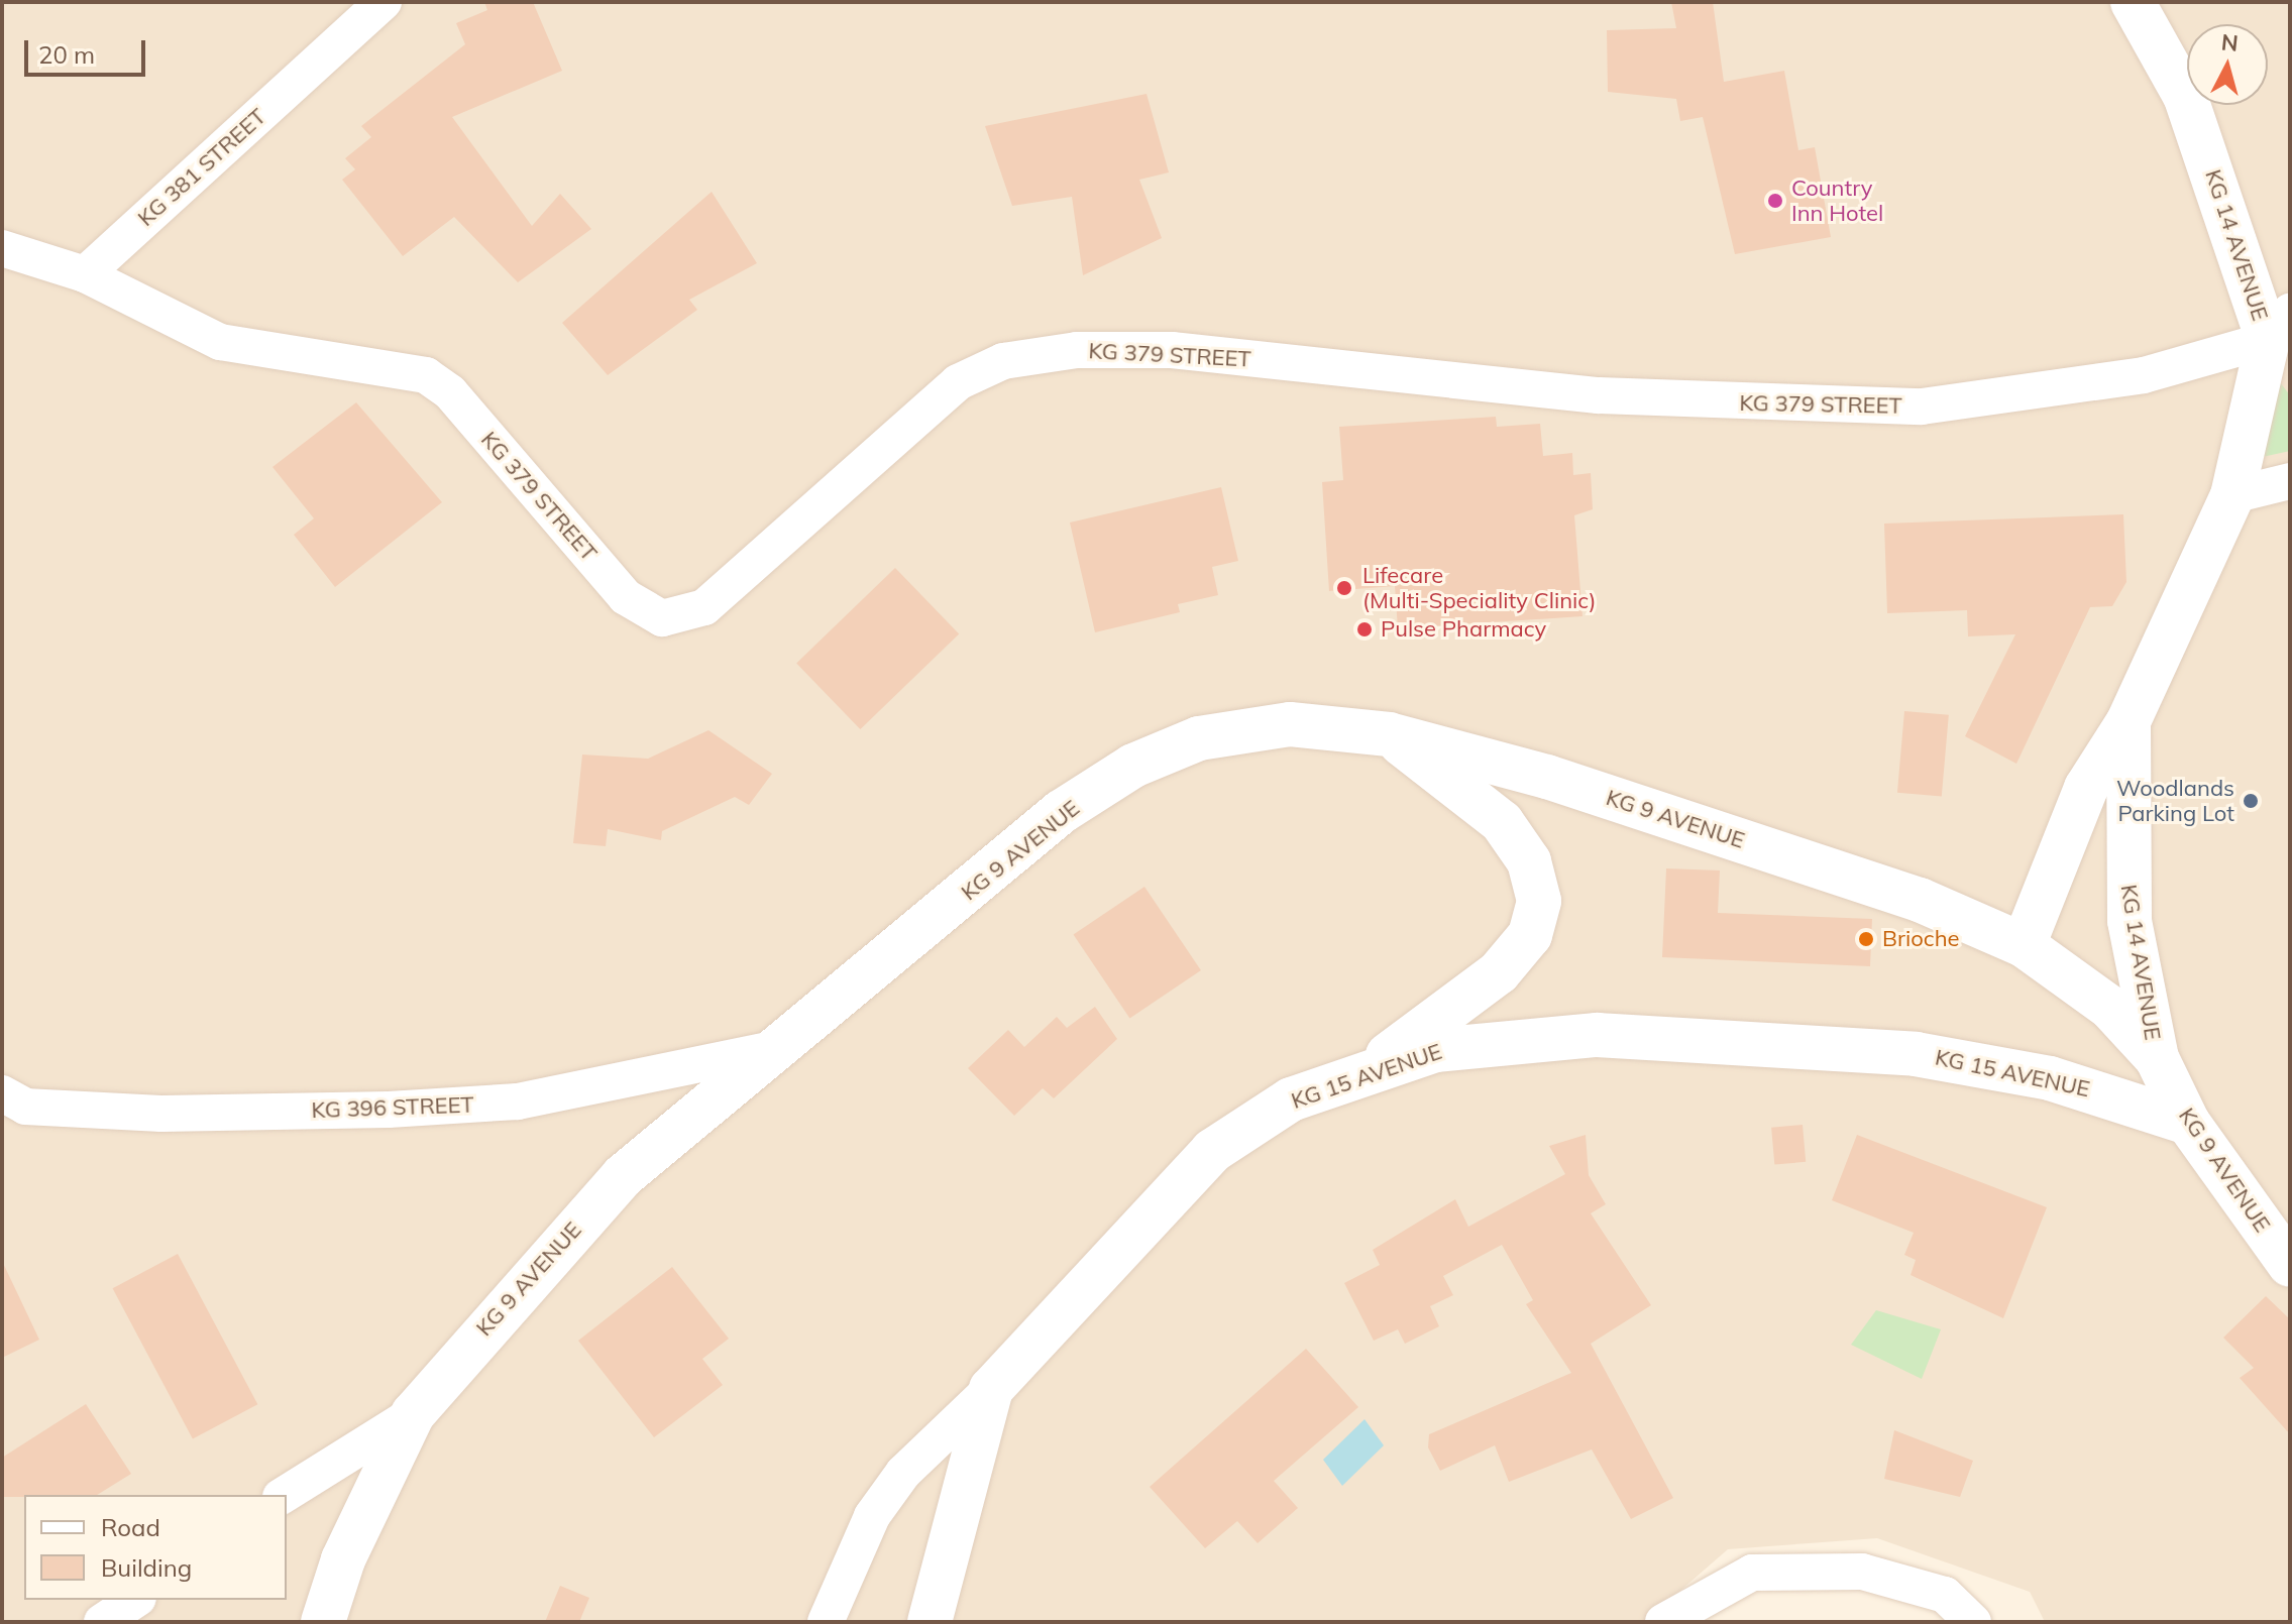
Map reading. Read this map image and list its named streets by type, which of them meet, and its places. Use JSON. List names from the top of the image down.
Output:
{
  "streets": {
    "main road": ["KG 14 AVENUE", "KG 9 AVENUE", "KG 15 AVENUE"],
    "street": ["KG 381 STREET", "KG 379 STREET", "KG 396 STREET"]
  },
  "crossings": [
    ["KG 381 STREET", "KG 379 STREET"],
    ["KG 14 AVENUE", "KG 379 STREET"],
    ["KG 14 AVENUE", "KG 9 AVENUE"],
    ["KG 9 AVENUE", "KG 15 AVENUE"],
    ["KG 9 AVENUE", "KG 396 STREET"]
  ],
  "places": [
    "Country Inn Hotel",
    "Lifecare (Multi-Speciality Clinic)",
    "Pulse Pharmacy",
    "Woodlands Parking Lot",
    "Brioche"
  ],
  "legend": ["Road", "Building"],
  "scale_bar": "20 m",
  "north": "top"
}
